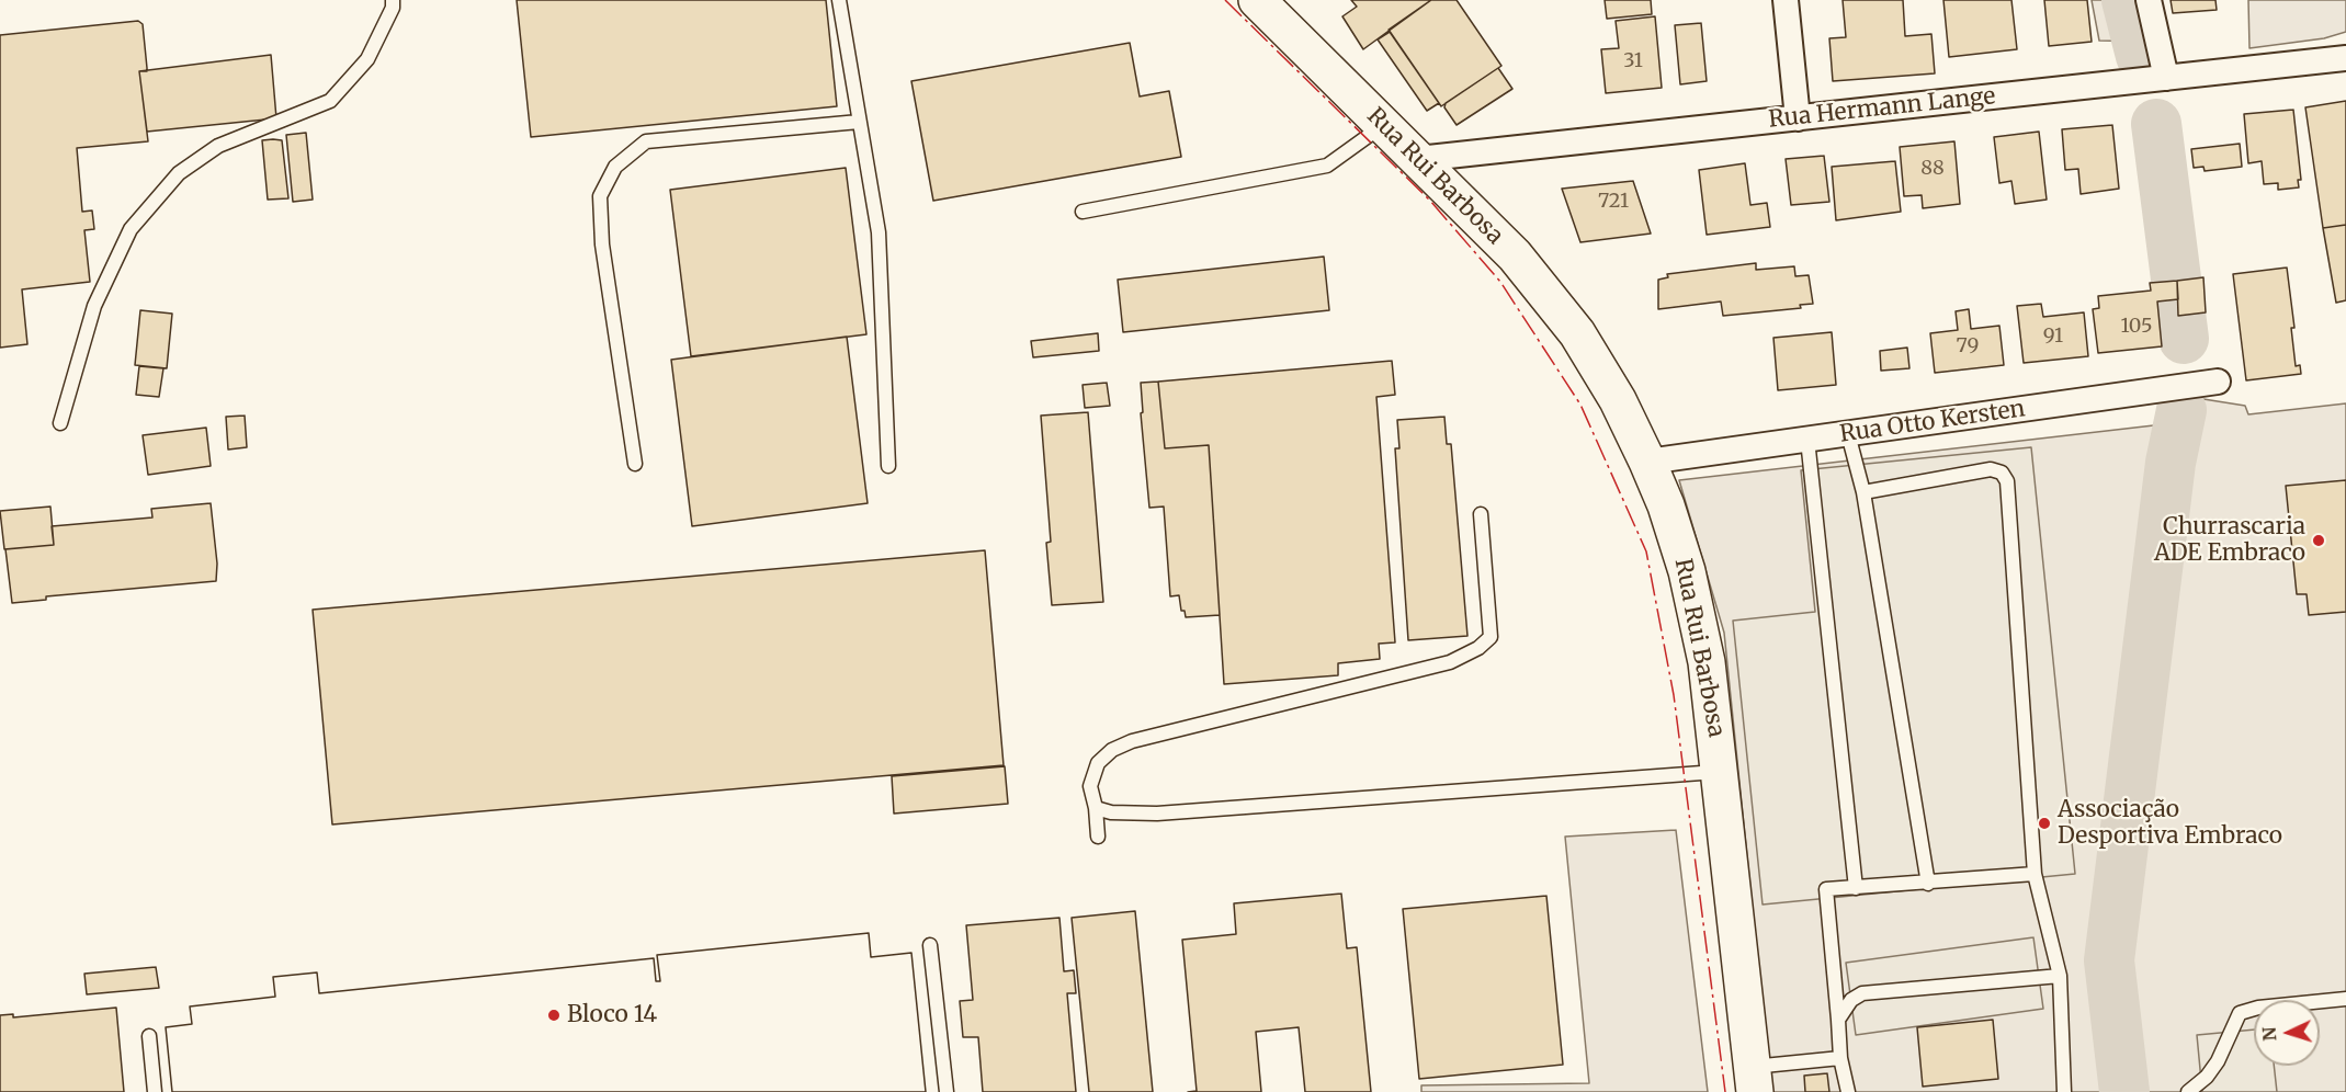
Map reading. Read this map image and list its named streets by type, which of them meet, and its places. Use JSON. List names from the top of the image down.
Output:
{
  "streets": {
    "main road": ["Rua Rui Barbosa"],
    "street": ["Rua Hermann Lange", "Rua Otto Kersten"]
  },
  "crossings": [
    ["Rua Hermann Lange", "Rua Rui Barbosa"],
    ["Rua Rui Barbosa", "Rua Otto Kersten"]
  ],
  "places": ["Churrascaria ADE Embraco", "Associação Desportiva Embraco", "Bloco 14"],
  "house_numbers": [
    "31",
    "88",
    "721",
    "105",
    "91",
    "79"
  ],
  "north": "left"
}
